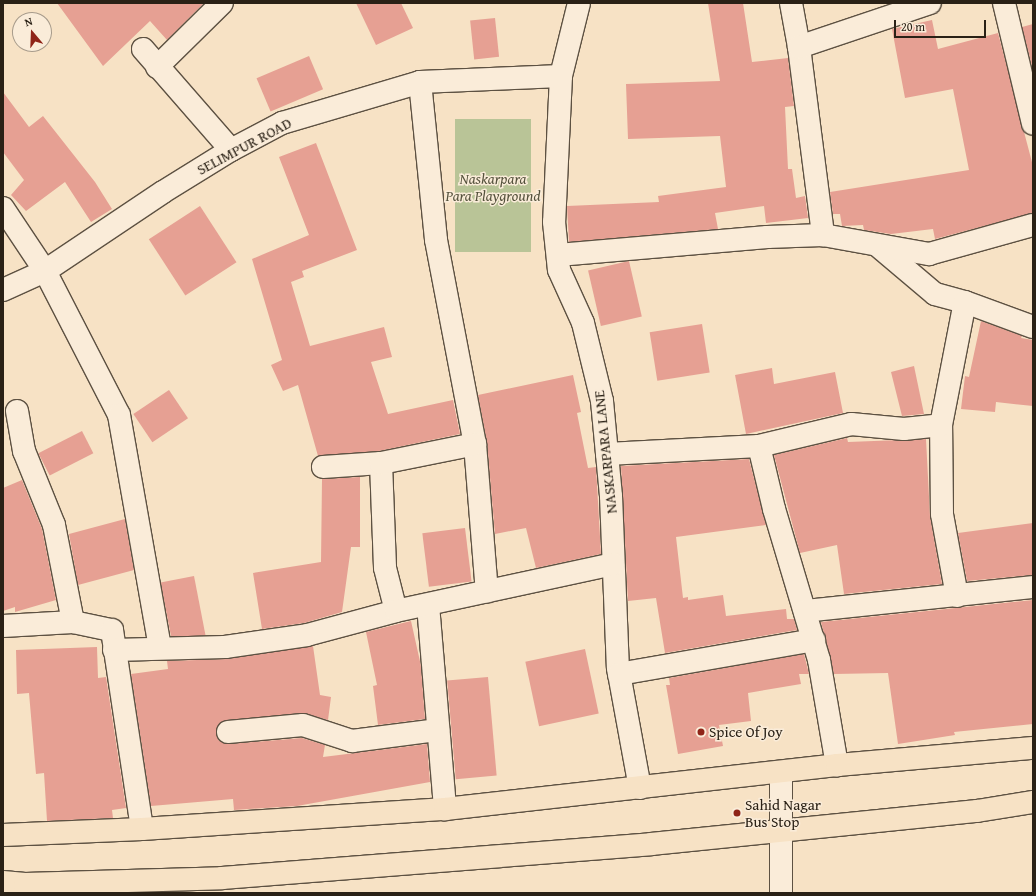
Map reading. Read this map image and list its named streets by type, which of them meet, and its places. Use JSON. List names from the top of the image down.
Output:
{
  "streets": {
    "street": ["SELIMPUR ROAD", "NASKARPARA LANE"]
  },
  "crossings": [
    ["SELIMPUR ROAD", "NASKARPARA LANE"]
  ],
  "parks": ["Naskarpara Para Playground"],
  "places": ["Spice Of Joy", "Sahid Nagar Bus Stop"],
  "scale_bar": "20 m",
  "north": "top"
}
